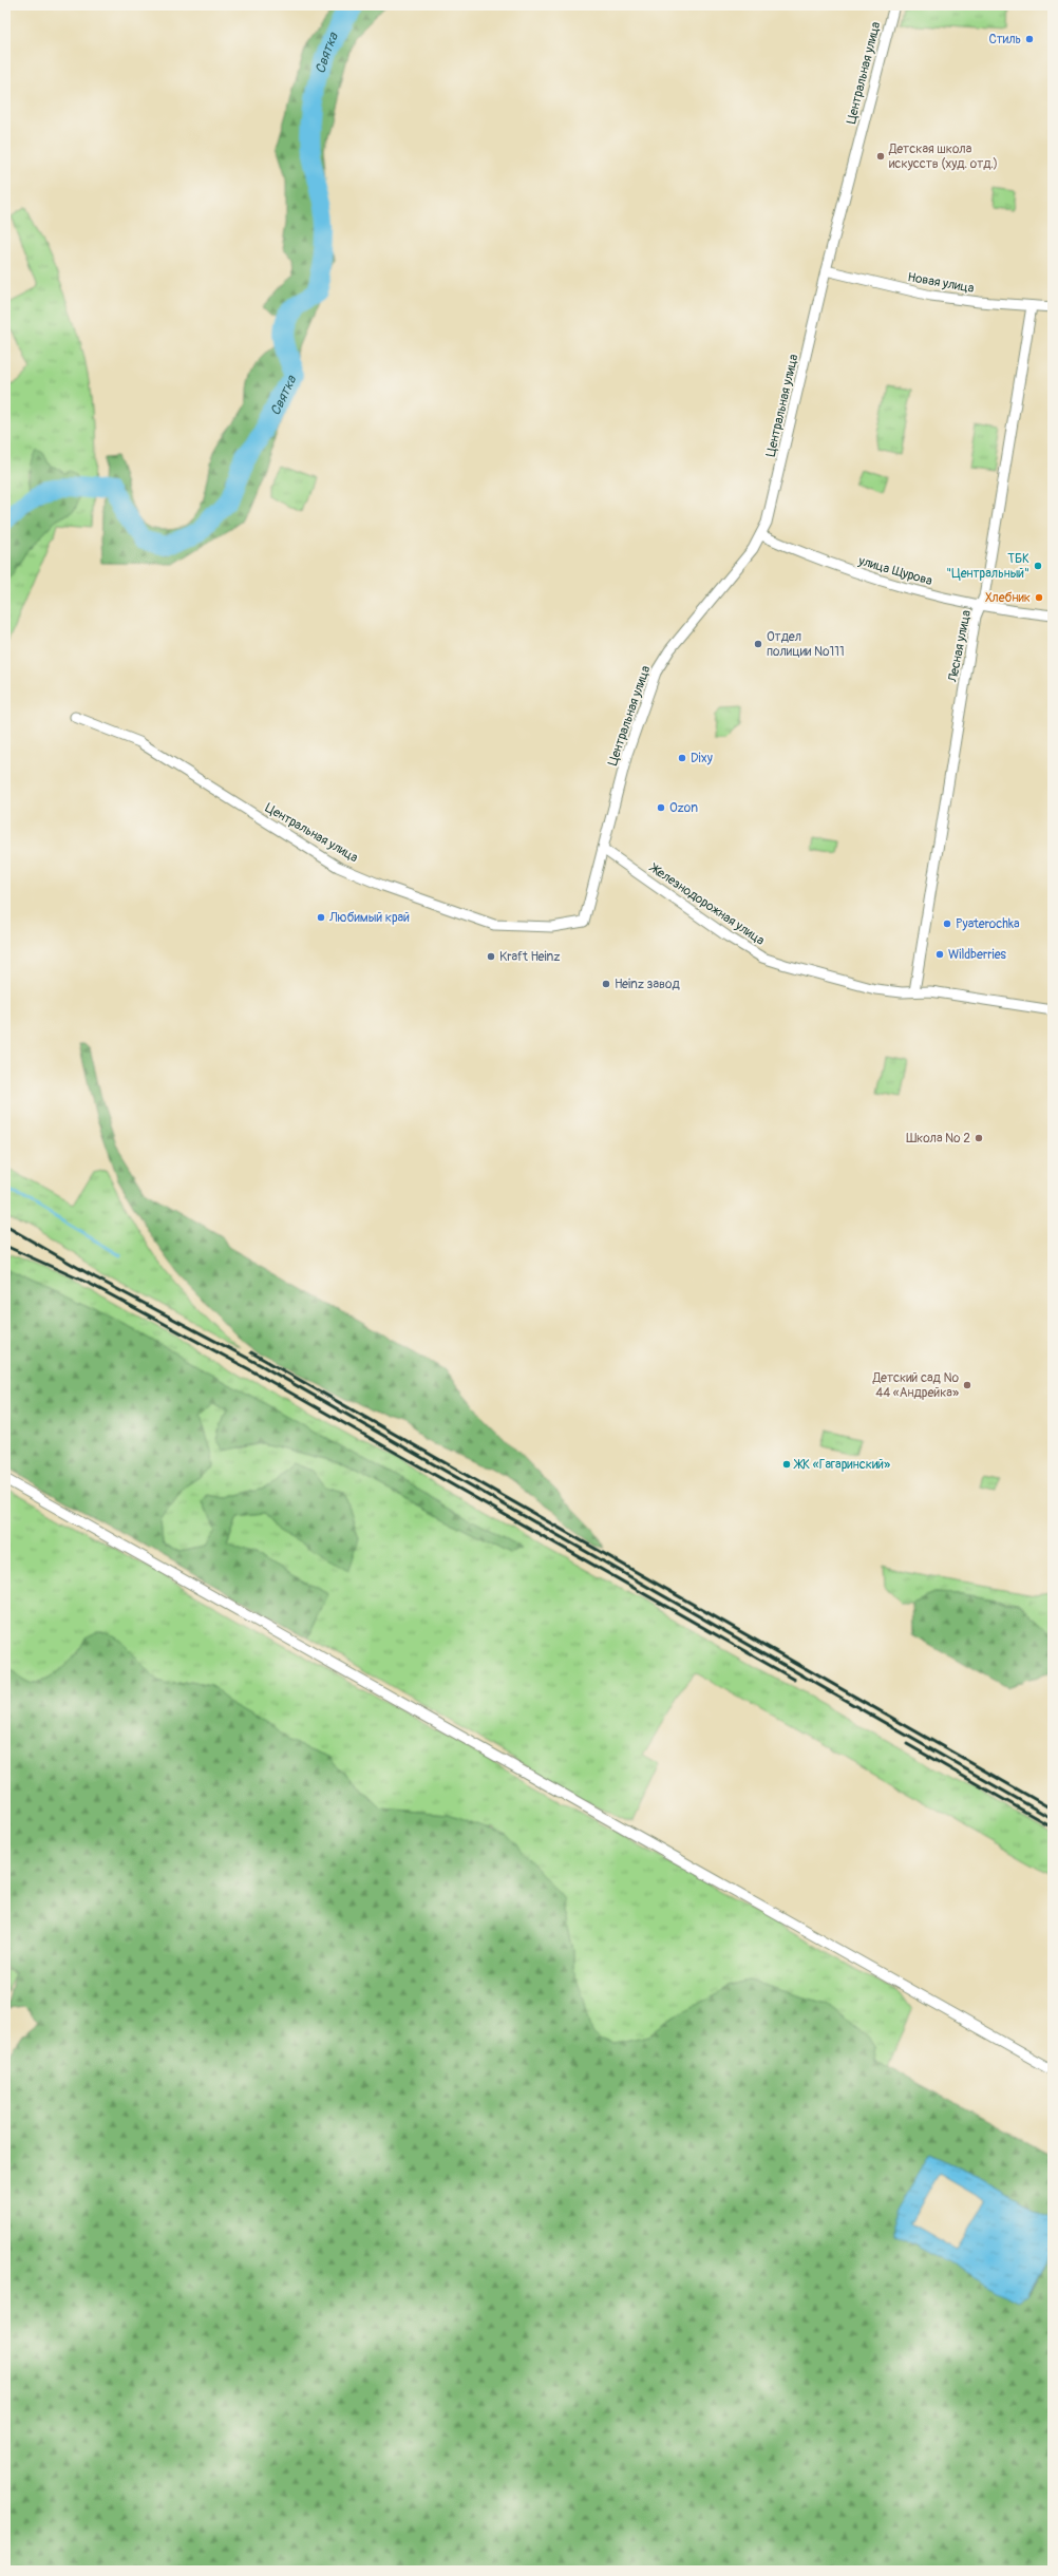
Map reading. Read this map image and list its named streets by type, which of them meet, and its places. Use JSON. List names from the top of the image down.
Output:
{
  "streets": {
    "street": [
      "Центральная улица",
      "Новая улица",
      "улица Щурова",
      "Лесная улица",
      "Железнодорожная улица"
    ]
  },
  "crossings": [
    ["Центральная улица", "Новая улица"],
    ["Центральная улица", "улица Щурова"],
    ["Центральная улица", "Железнодорожная улица"],
    ["Новая улица", "Лесная улица"],
    ["улица Щурова", "Лесная улица"],
    ["Лесная улица", "Железнодорожная улица"]
  ],
  "water": ["Святка"],
  "places": [
    "Стиль",
    "Детская школа искусств (худ. отд.)",
    "ТБК \"Центральный\"",
    "Хлебник",
    "Отдел полиции №111",
    "Dixy",
    "Ozon",
    "Любимый край",
    "Pyaterochka",
    "Wildberries",
    "Kraft Heinz",
    "Heinz завод",
    "Школа № 2",
    "Детский сад № 44 «Андрейка»",
    "ЖК «Гагаринский»"
  ]
}
